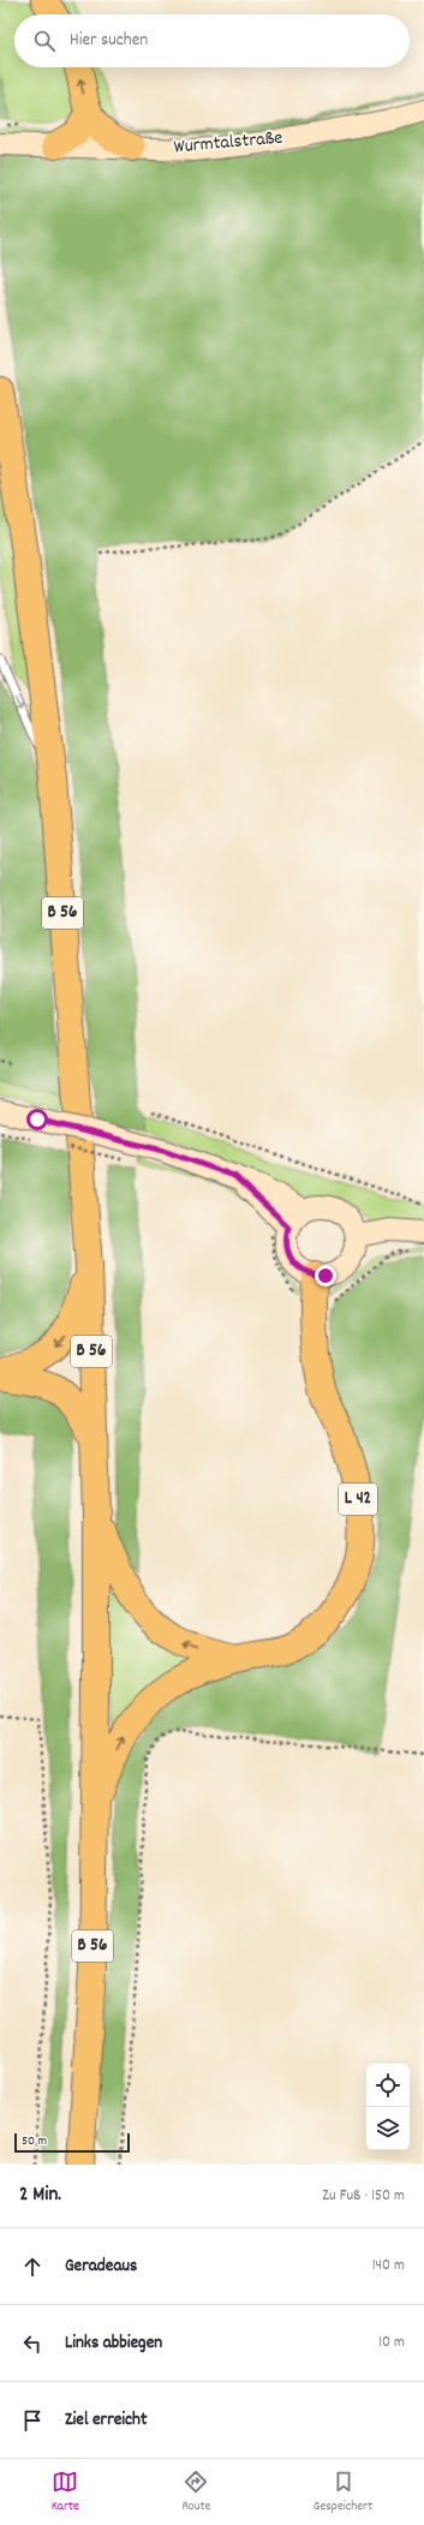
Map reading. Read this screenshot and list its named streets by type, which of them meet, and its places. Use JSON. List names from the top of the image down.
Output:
{
  "streets": {
    "highway": ["B 56", "L 42"],
    "main road": ["Wurmtalstraße"]
  },
  "scale_bar": "50 m",
  "page": {
    "search": "Hier suchen",
    "scale": "50 m",
    "heading": ["2 Min.", "Zu Fuß · 150 m"],
    "list": [
      ["Geradeaus", "140 m"],
      ["Links abbiegen", "10 m"],
      "Ziel erreicht"
    ],
    "nav": ["Karte", "Route", "Gespeichert"]
  }
}
